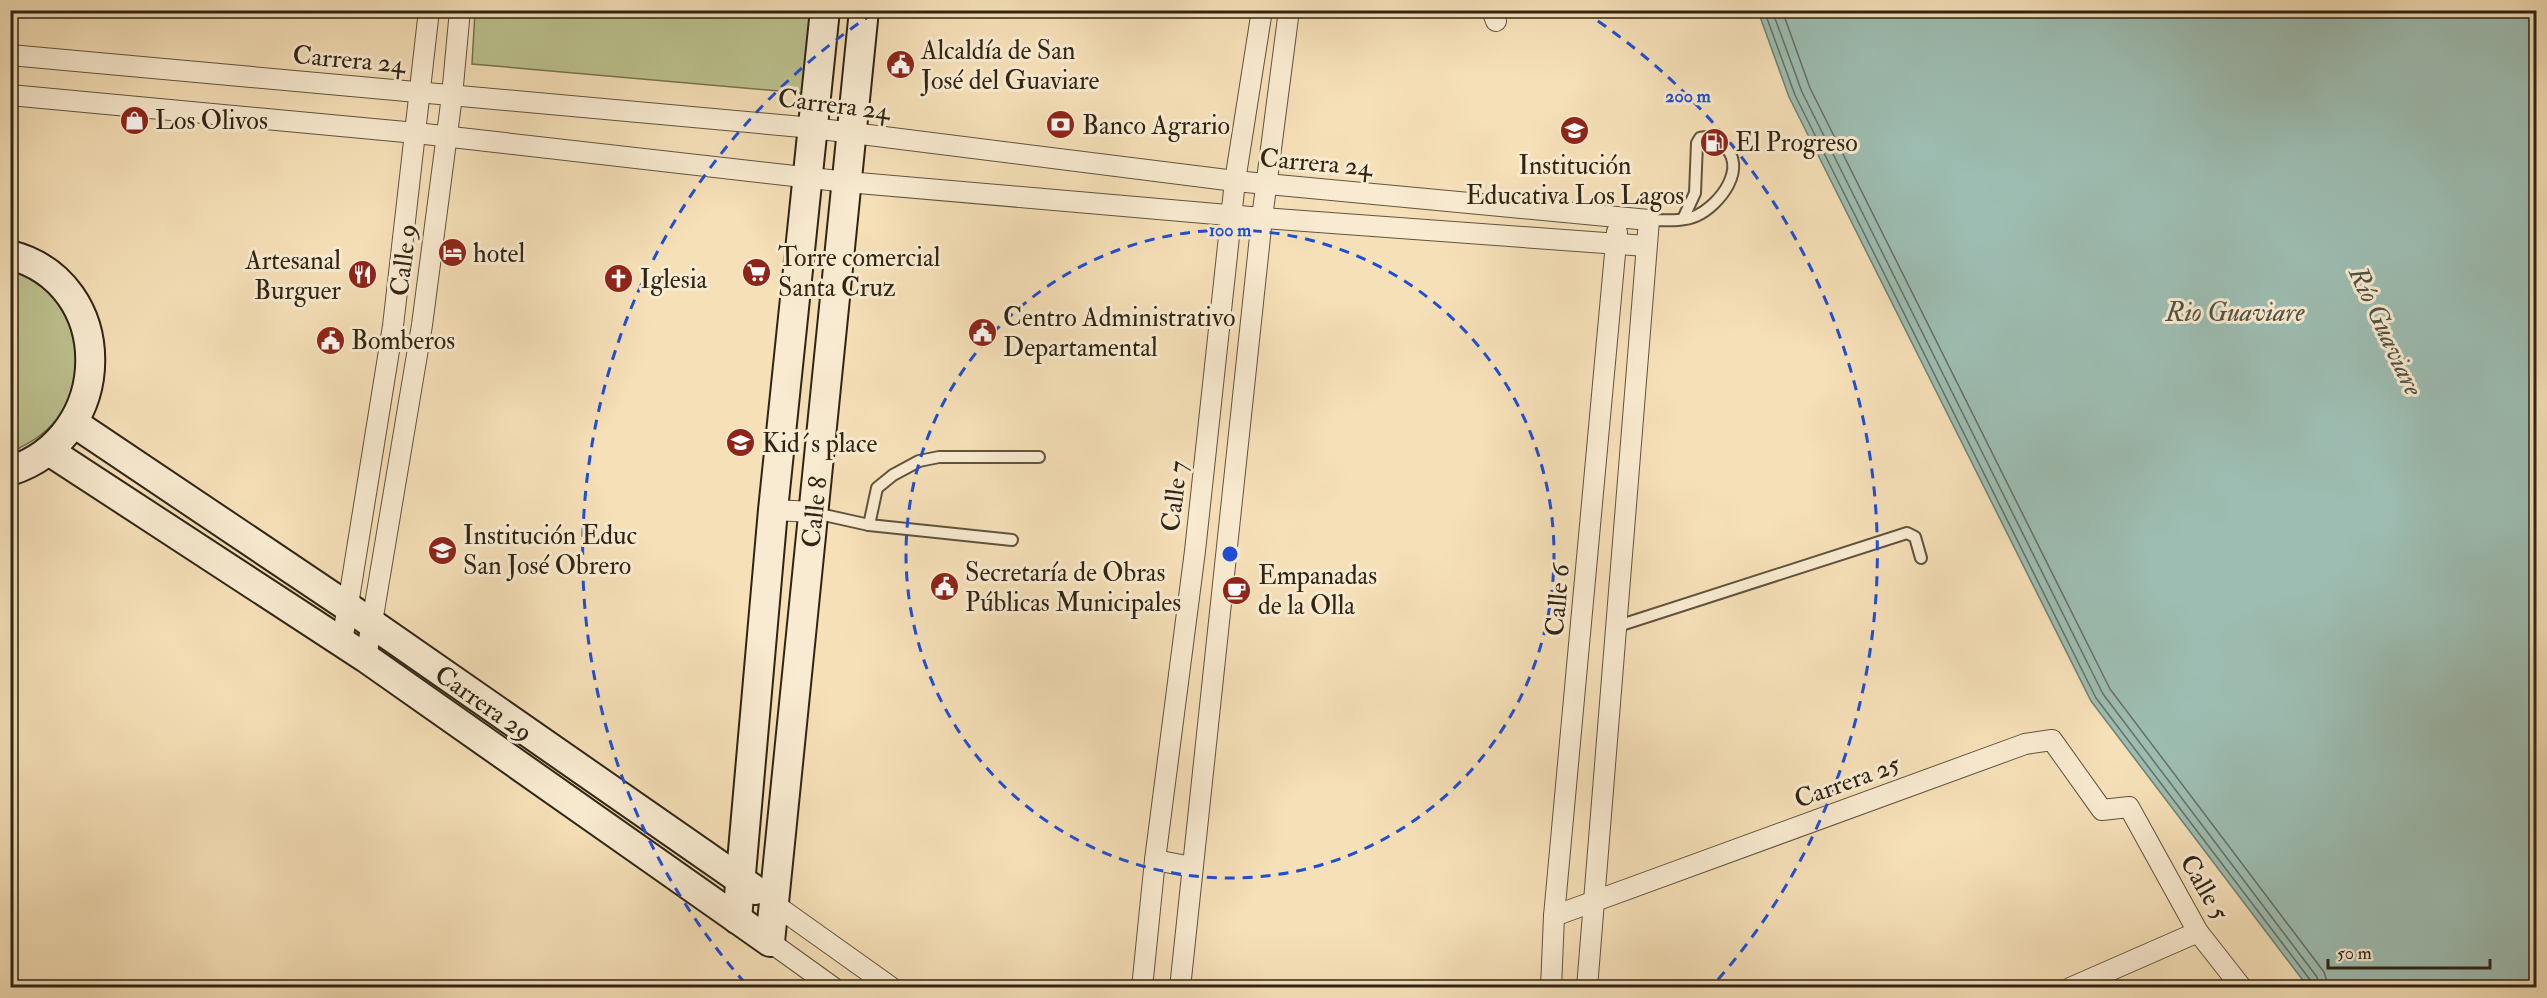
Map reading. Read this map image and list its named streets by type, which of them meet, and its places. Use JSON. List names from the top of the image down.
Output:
{
  "streets": {
    "main road": ["Calle 8", "Carrera 29"],
    "street": [
      "Carrera 24",
      "Calle 9",
      "Calle 7",
      "Calle 6",
      "Carrera 25",
      "Calle 5"
    ]
  },
  "crossings": [
    ["Carrera 24", "Calle 9"],
    ["Carrera 24", "Calle 7"],
    ["Carrera 24", "Calle 8"],
    ["Carrera 24", "Calle 6"],
    ["Calle 9", "Carrera 29"],
    ["Calle 8", "Carrera 29"],
    ["Calle 6", "Carrera 25"],
    ["Carrera 25", "Calle 5"]
  ],
  "water": ["Rio Guaviare", "Río Guaviare"],
  "places": {
    "public building": [
      "Alcaldía de San José del Guaviare",
      "Centro Administrativo Departamental",
      "Bomberos",
      "Secretaría de Obras Públicas Municipales"
    ],
    "shop": ["Los Olivos"],
    "bank": ["Banco Agrario"],
    "school or university": ["Institución Educativa Los Lagos", "Kid´s place", "Institución Educ San José Obrero"],
    "fuel station": ["El Progreso"],
    "hotel": ["hotel"],
    "supermarket": ["Torre comercial Santa Cruz"],
    "restaurant": ["Artesanal Burguer"],
    "church": ["Iglesia"],
    "cafe": ["Empanadas de la Olla"]
  },
  "scale_bar": "50 m",
  "rings": ["200 m", "100 m"]
}
